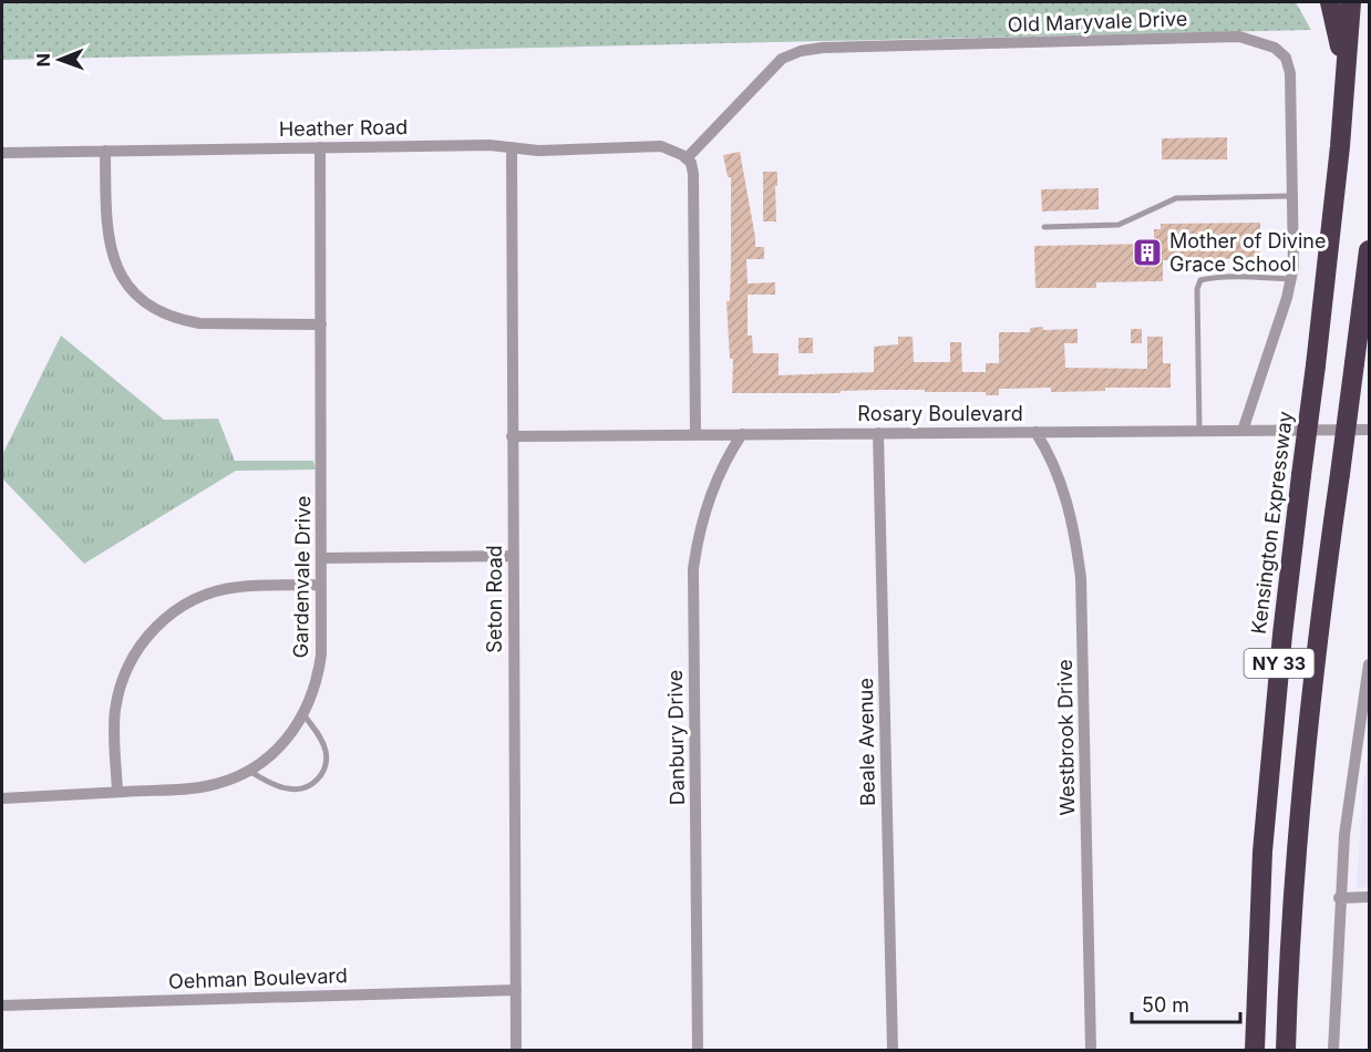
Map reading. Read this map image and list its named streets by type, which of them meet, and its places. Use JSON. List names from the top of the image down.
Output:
{
  "streets": {
    "highway": ["Kensington Expressway", "NY 33"],
    "street": [
      "Old Maryvale Drive",
      "Heather Road",
      "Rosary Boulevard",
      "Gardenvale Drive",
      "Seton Road",
      "Danbury Drive",
      "Westbrook Drive",
      "Beale Avenue",
      "Oehman Boulevard"
    ]
  },
  "crossings": [
    ["Old Maryvale Drive", "Heather Road"],
    ["Old Maryvale Drive", "Rosary Boulevard"],
    ["Heather Road", "Gardenvale Drive"],
    ["Heather Road", "Seton Road"],
    ["Rosary Boulevard", "Seton Road"],
    ["Rosary Boulevard", "Danbury Drive"],
    ["Rosary Boulevard", "Westbrook Drive"],
    ["Rosary Boulevard", "Beale Avenue"],
    ["Seton Road", "Oehman Boulevard"]
  ],
  "places": {
    "building": ["Mother of Divine Grace School"]
  },
  "scale_bar": "50 m",
  "north": "left"
}
